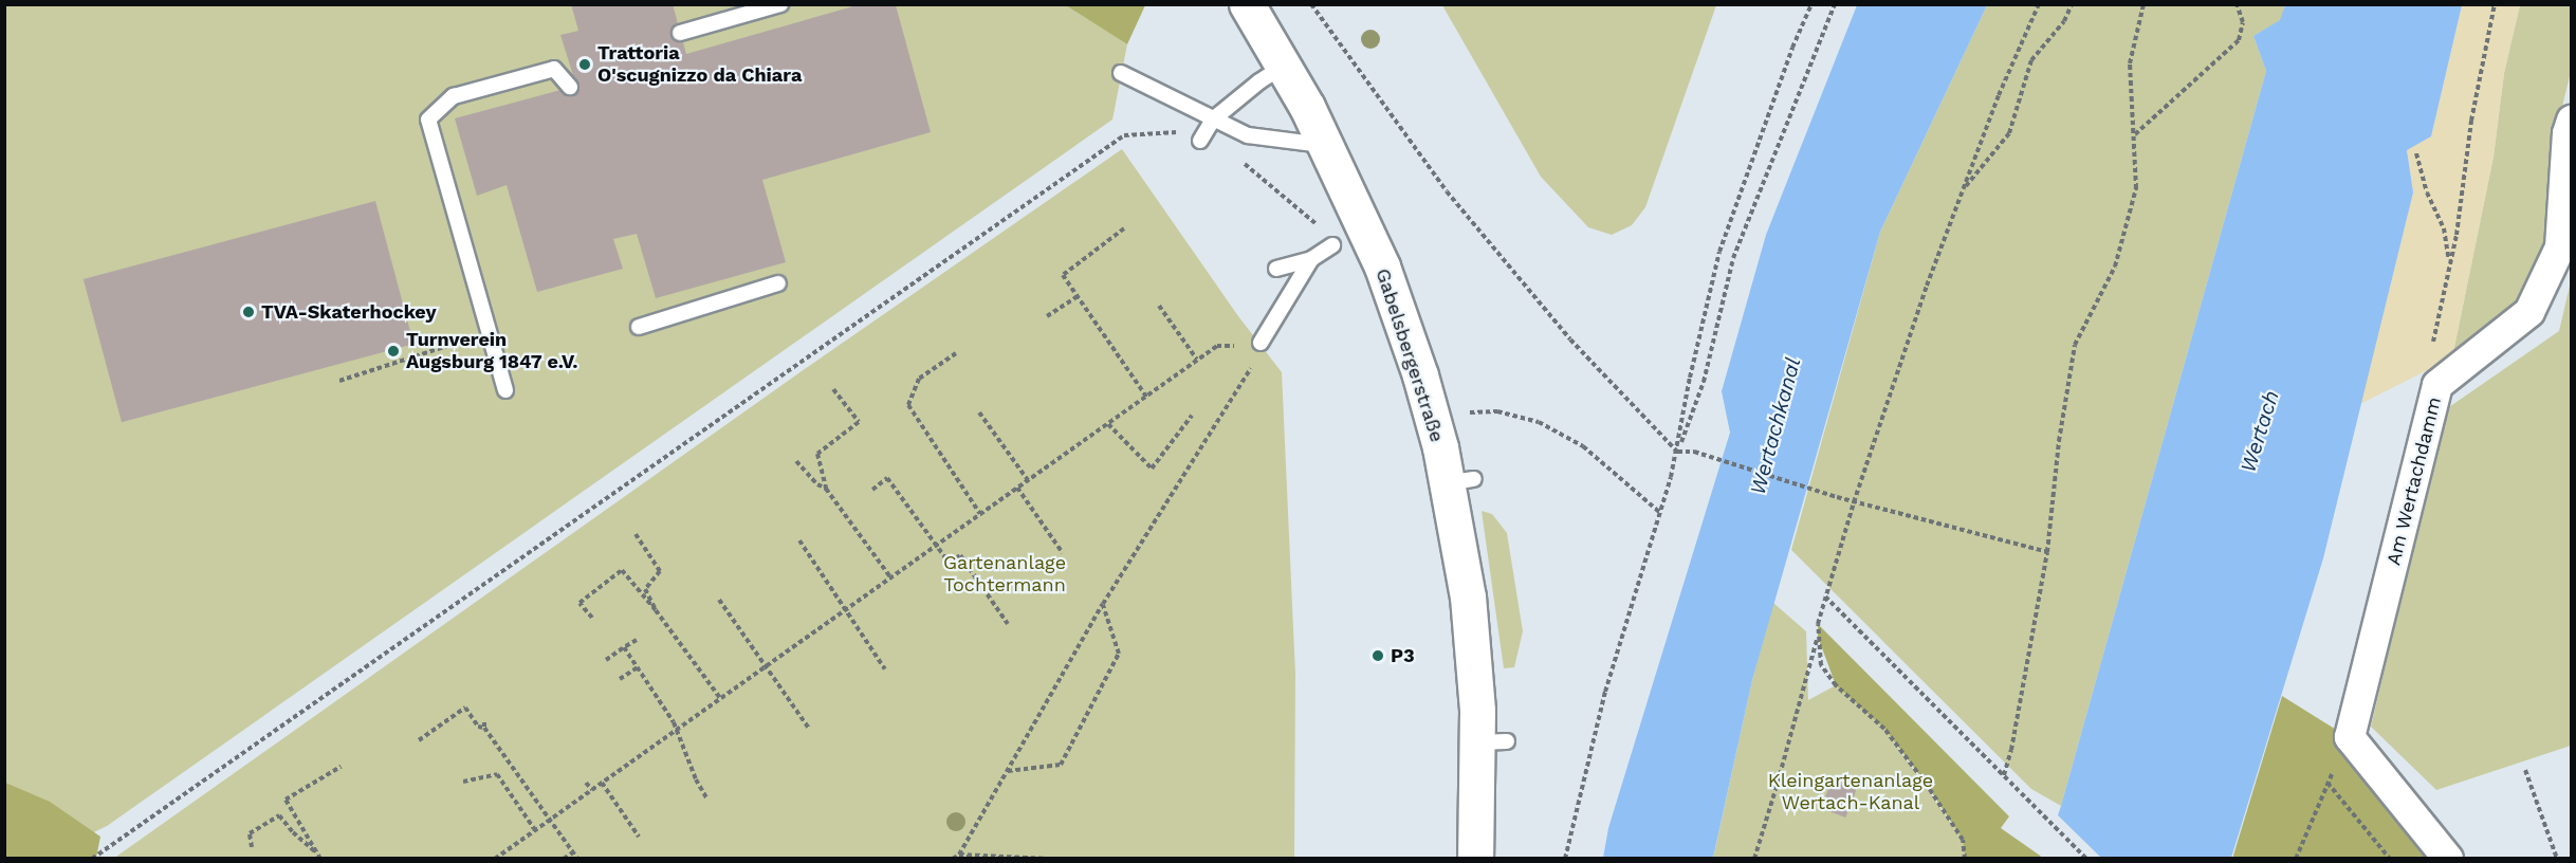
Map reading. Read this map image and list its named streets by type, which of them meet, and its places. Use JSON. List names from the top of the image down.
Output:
{
  "streets": {
    "street": ["Gabelsbergerstraße", "Am Wertachdamm"]
  },
  "water": ["Wertachkanal", "Wertach"],
  "parks": ["Gartenanlage Tochtermann", "Kleingartenanlage Wertach-Kanal"],
  "places": [
    "Trattoria O'scugnizzo da Chiara",
    "TVA-Skaterhockey",
    "Turnverein Augsburg 1847 e.V.",
    "P3"
  ]
}
